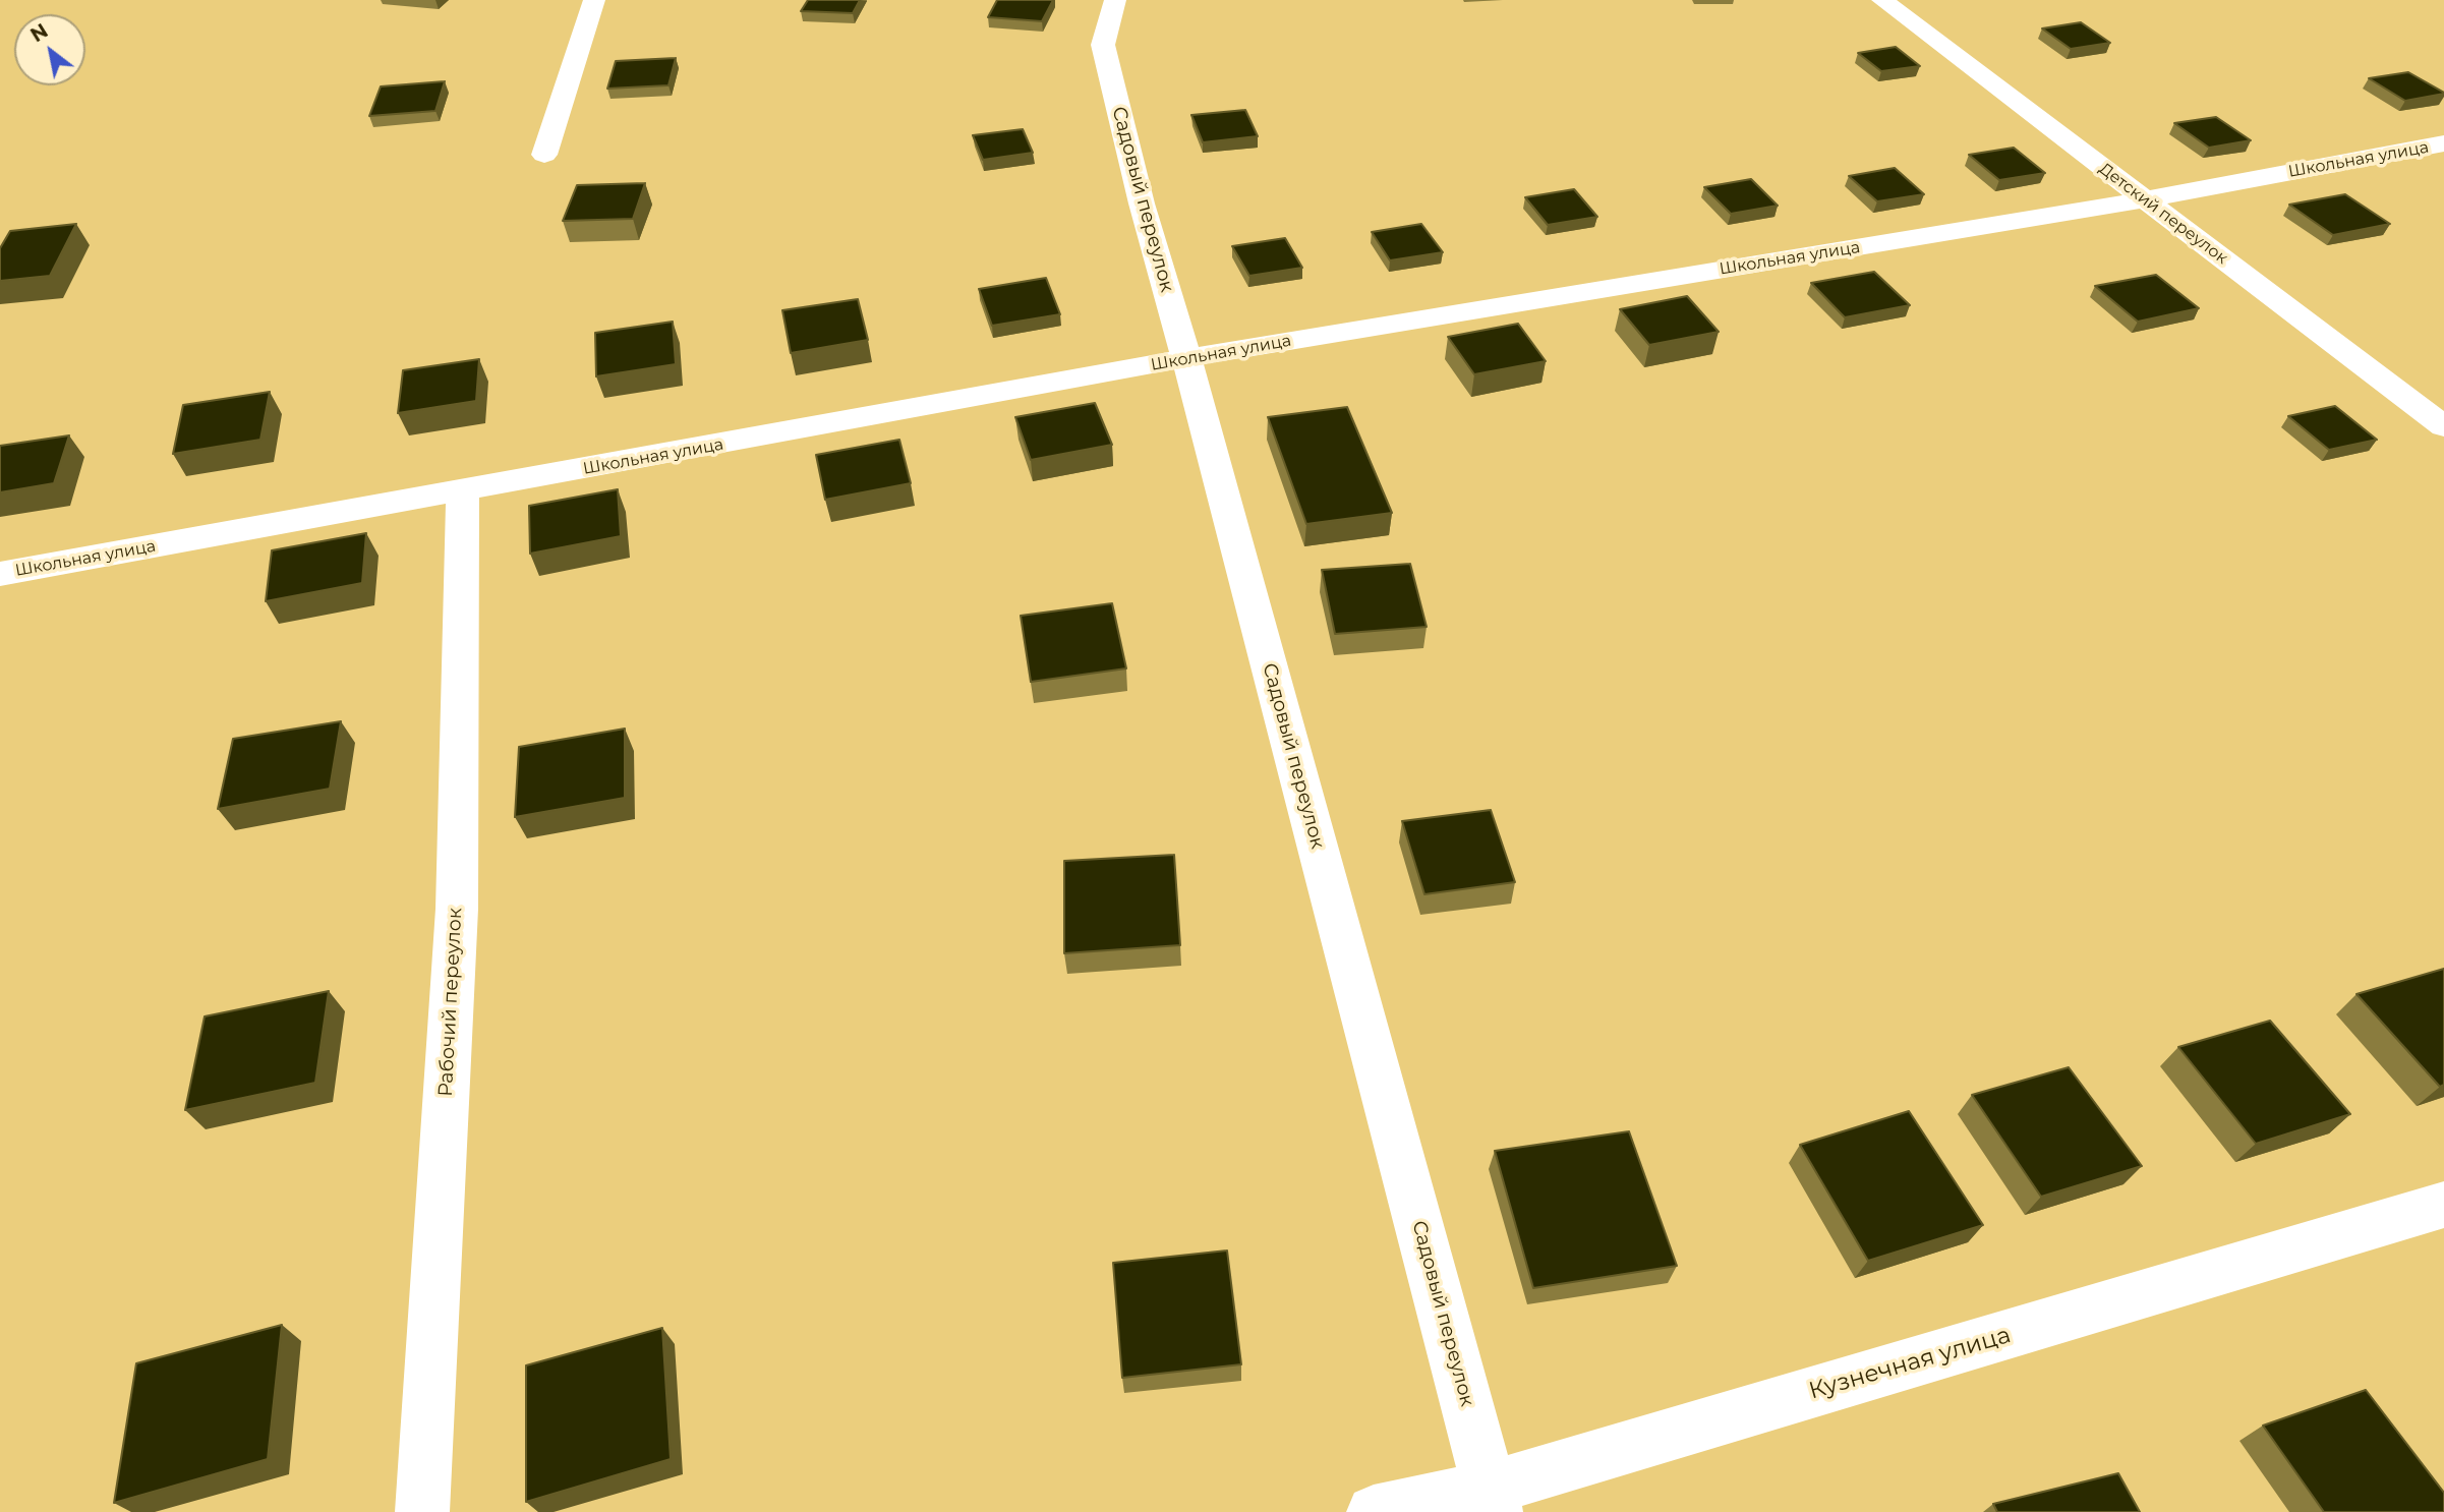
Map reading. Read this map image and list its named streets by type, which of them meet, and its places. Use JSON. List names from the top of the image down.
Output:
{
  "streets": {
    "lane": [
      "Школьная улица",
      "Садовый переулок",
      "Детский переулок",
      "Рабочий переулок",
      "Кузнечная улица"
    ]
  },
  "crossings": [
    ["Школьная улица", "Садовый переулок"],
    ["Школьная улица", "Детский переулок"],
    ["Школьная улица", "Рабочий переулок"],
    ["Садовый переулок", "Кузнечная улица"]
  ],
  "north": "top left"
}
